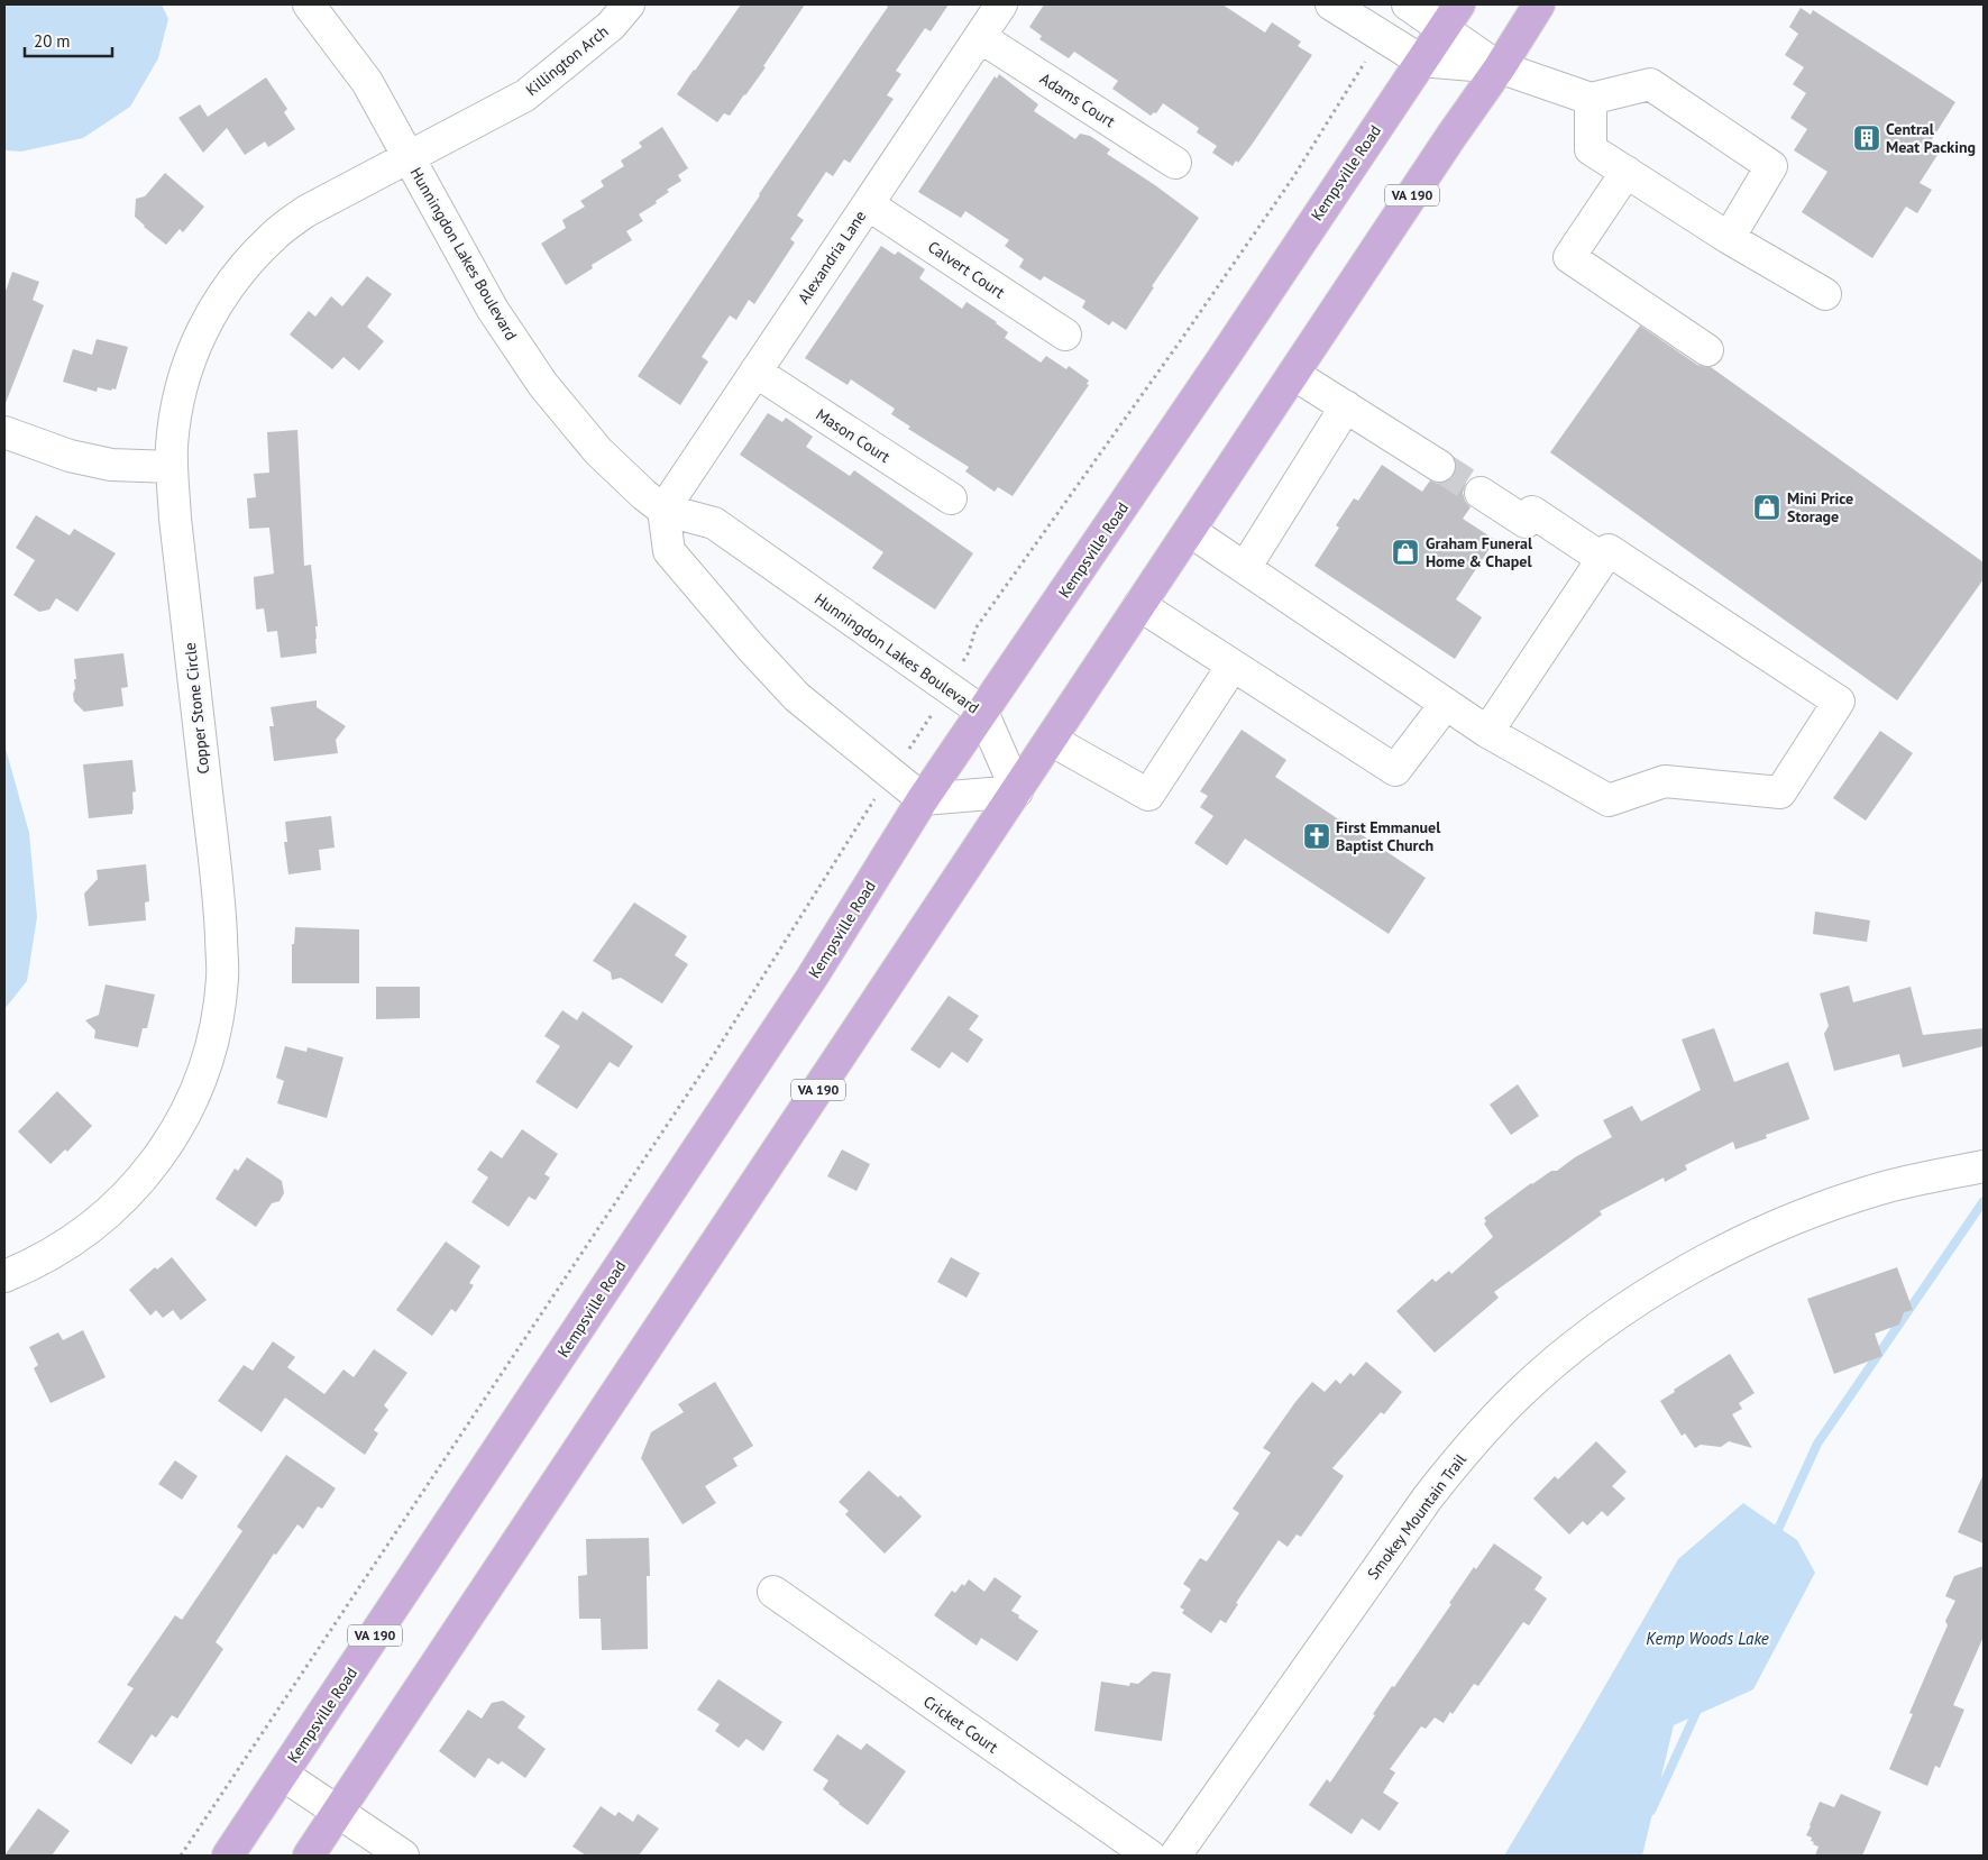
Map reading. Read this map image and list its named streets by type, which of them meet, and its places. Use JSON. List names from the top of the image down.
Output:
{
  "streets": {
    "main road": ["Kempsville Road", "VA 190"],
    "street": [
      "Killington Arch",
      "Adams Court",
      "Hunningdon Lakes Boulevard",
      "Alexandria Lane",
      "Calvert Court",
      "Mason Court",
      "Copper Stone Circle",
      "Smokey Mountain Trail",
      "Cricket Court"
    ]
  },
  "crossings": [
    ["Killington Arch", "Hunningdon Lakes Boulevard"],
    ["Killington Arch", "Copper Stone Circle"],
    ["Adams Court", "Alexandria Lane"],
    ["Kempsville Road", "Hunningdon Lakes Boulevard"],
    ["VA 190", "Hunningdon Lakes Boulevard"],
    ["Hunningdon Lakes Boulevard", "Alexandria Lane"],
    ["Hunningdon Lakes Boulevard", "Copper Stone Circle"],
    ["Alexandria Lane", "Calvert Court"],
    ["Alexandria Lane", "Mason Court"]
  ],
  "water": ["Kemp Woods Lake"],
  "places": {
    "building": ["Central Meat Packing"],
    "shop": ["Mini Price Storage", "Graham Funeral Home & Chapel"],
    "church": ["First Emmanuel Baptist Church"]
  },
  "scale_bar": "20 m"
}
